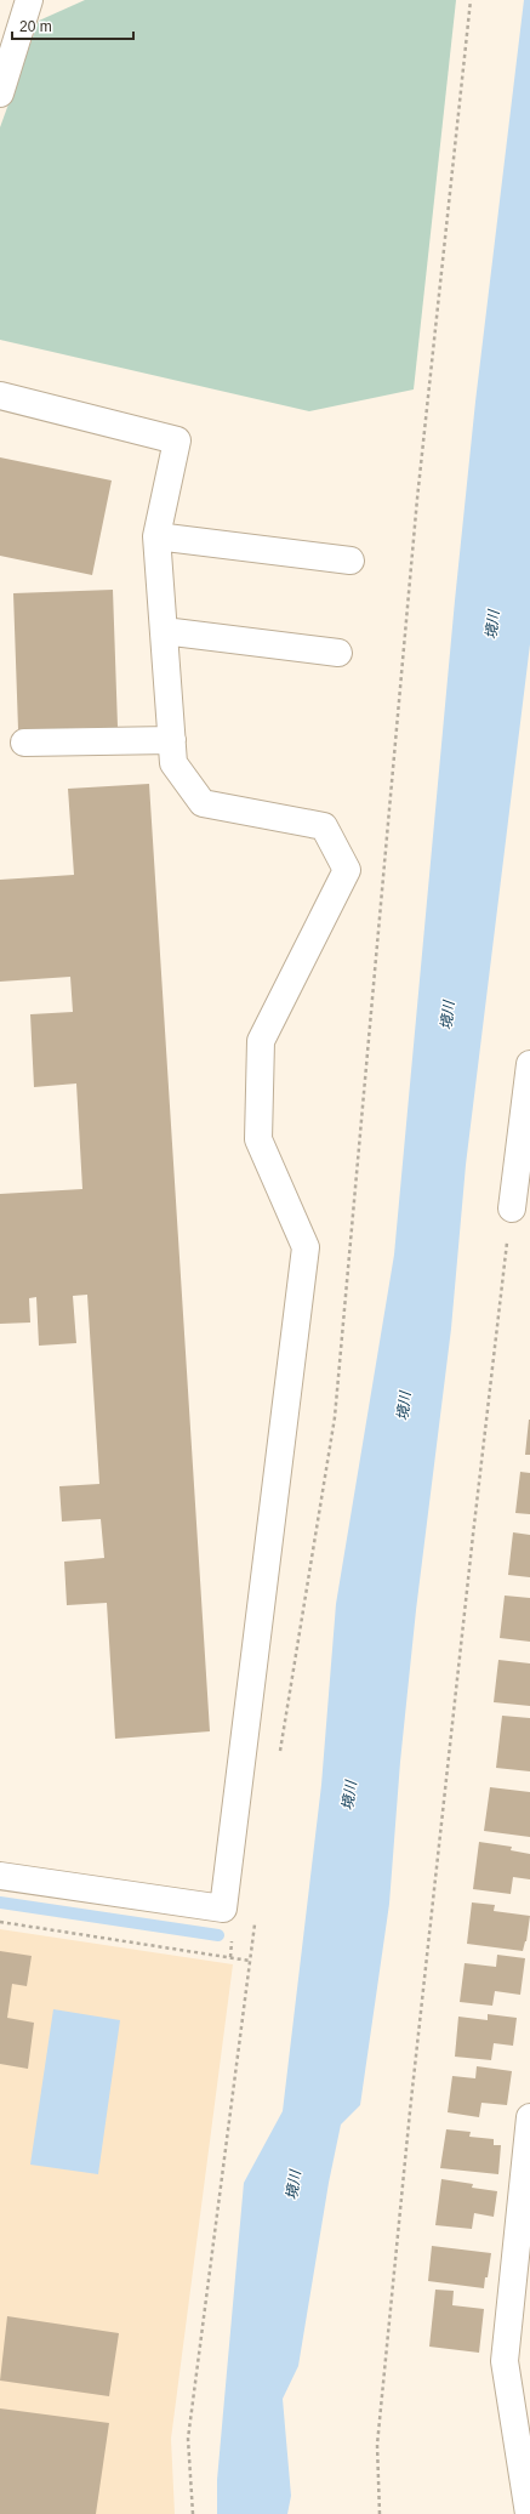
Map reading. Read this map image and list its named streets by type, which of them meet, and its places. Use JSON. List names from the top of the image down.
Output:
{
  "water": ["境川"],
  "scale_bar": "20 m"
}
